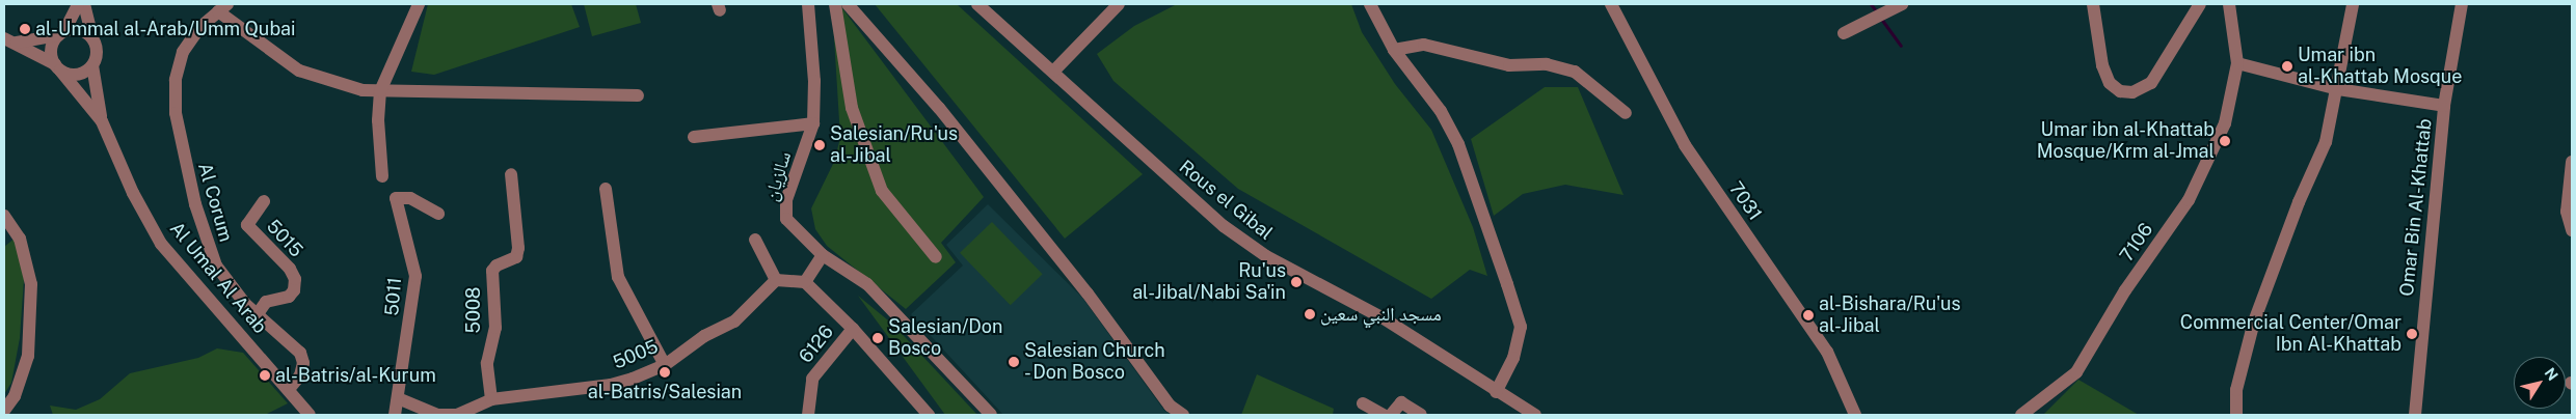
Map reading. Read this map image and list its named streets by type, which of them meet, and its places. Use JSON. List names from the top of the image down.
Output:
{
  "streets": {
    "street": [
      "سالزيان",
      "Rous el Gibal",
      "7031",
      "Al Corum",
      "Omar Bin Al-Khattab",
      "5015",
      "7106",
      "Al Umal Al Arab",
      "5011",
      "5008",
      "6126",
      "5005"
    ]
  },
  "crossings": [
    ["Al Corum", "5015"],
    ["Al Corum", "Al Umal Al Arab"],
    ["5008", "5005"]
  ],
  "places": [
    "al-Ummal al-Arab/Umm Qubai",
    "Umar ibn al-Khattab Mosque",
    "Umar ibn al-Khattab Mosque/Krm al-Jmal",
    "Salesian/Ru'us al-Jibal",
    "Ru'us al-Jibal/Nabi Sa'in",
    "مسجد النبي سعين",
    "al-Bishara/Ru'us al-Jibal",
    "Commercial Center/Omar Ibn Al-Khattab",
    "Salesian/Don Bosco",
    "Salesian Church - Don Bosco",
    "al-Batris/Salesian",
    "al-Batris/al-Kurum"
  ],
  "north": "top right"
}
